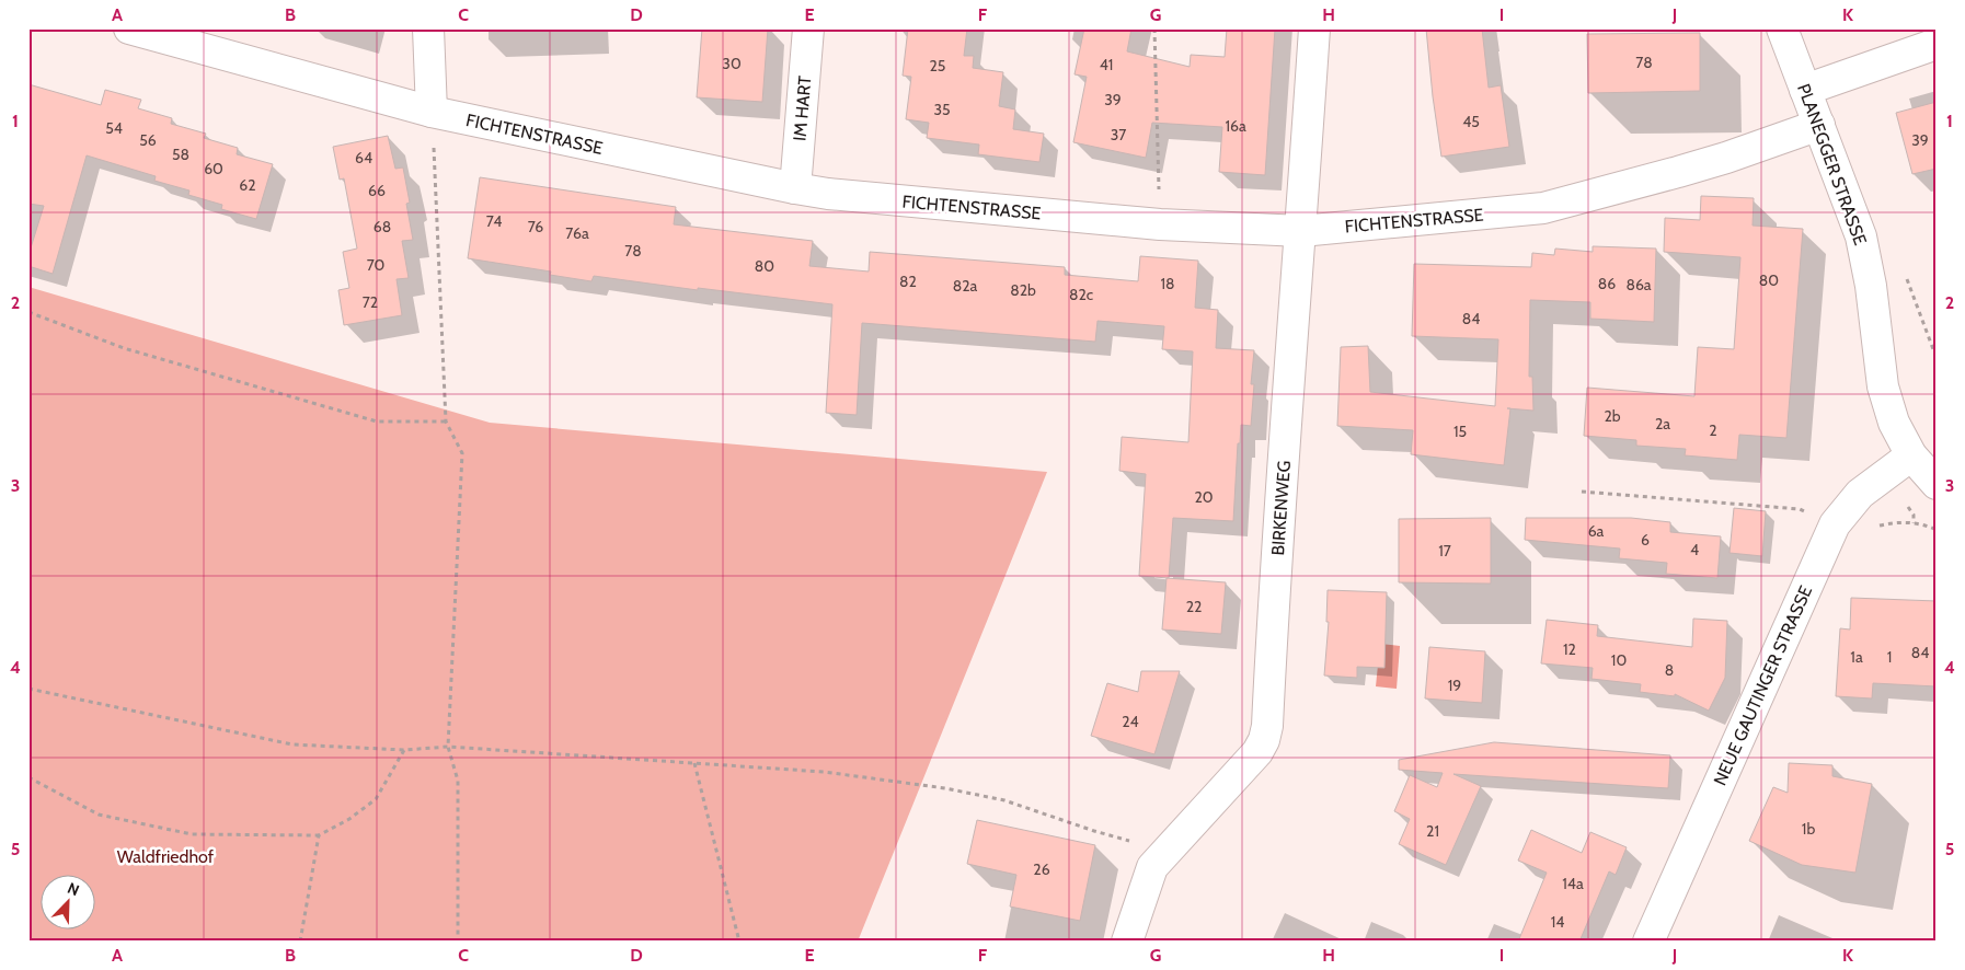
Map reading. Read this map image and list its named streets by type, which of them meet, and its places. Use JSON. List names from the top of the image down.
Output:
{
  "streets": {
    "street": [
      "IM HART",
      "FICHTENSTRASSE",
      "PLANEGGER STRASSE",
      "BIRKENWEG",
      "NEUE GAUTINGER STRASSE"
    ]
  },
  "crossings": [
    ["IM HART", "FICHTENSTRASSE"],
    ["FICHTENSTRASSE", "PLANEGGER STRASSE"],
    ["FICHTENSTRASSE", "BIRKENWEG"],
    ["PLANEGGER STRASSE", "NEUE GAUTINGER STRASSE"]
  ],
  "parks": ["Waldfriedhof"],
  "house_numbers": [
    "78",
    "30",
    "41",
    "25",
    "39",
    "35",
    "45",
    "16a",
    "54",
    "37",
    "56",
    "39",
    "58",
    "64",
    "60",
    "62",
    "66",
    "74",
    "68",
    "76",
    "76a",
    "78",
    "70",
    "80",
    "80",
    "82",
    "18",
    "86",
    "86a",
    "82a",
    "82b",
    "82c",
    "72",
    "84",
    "2b",
    "2a",
    "2",
    "15",
    "20",
    "6a",
    "6",
    "4",
    "17",
    "22",
    "12",
    "84",
    "1a",
    "1",
    "10",
    "8",
    "19",
    "24",
    "1b",
    "21",
    "26",
    "14a",
    "14"
  ],
  "north": "top right",
  "grid": {
    "columns": [
      "A",
      "B",
      "C",
      "D",
      "E",
      "F",
      "G",
      "H",
      "I",
      "J",
      "K"
    ],
    "rows": [
      "1",
      "2",
      "3",
      "4",
      "5"
    ]
  }
}
